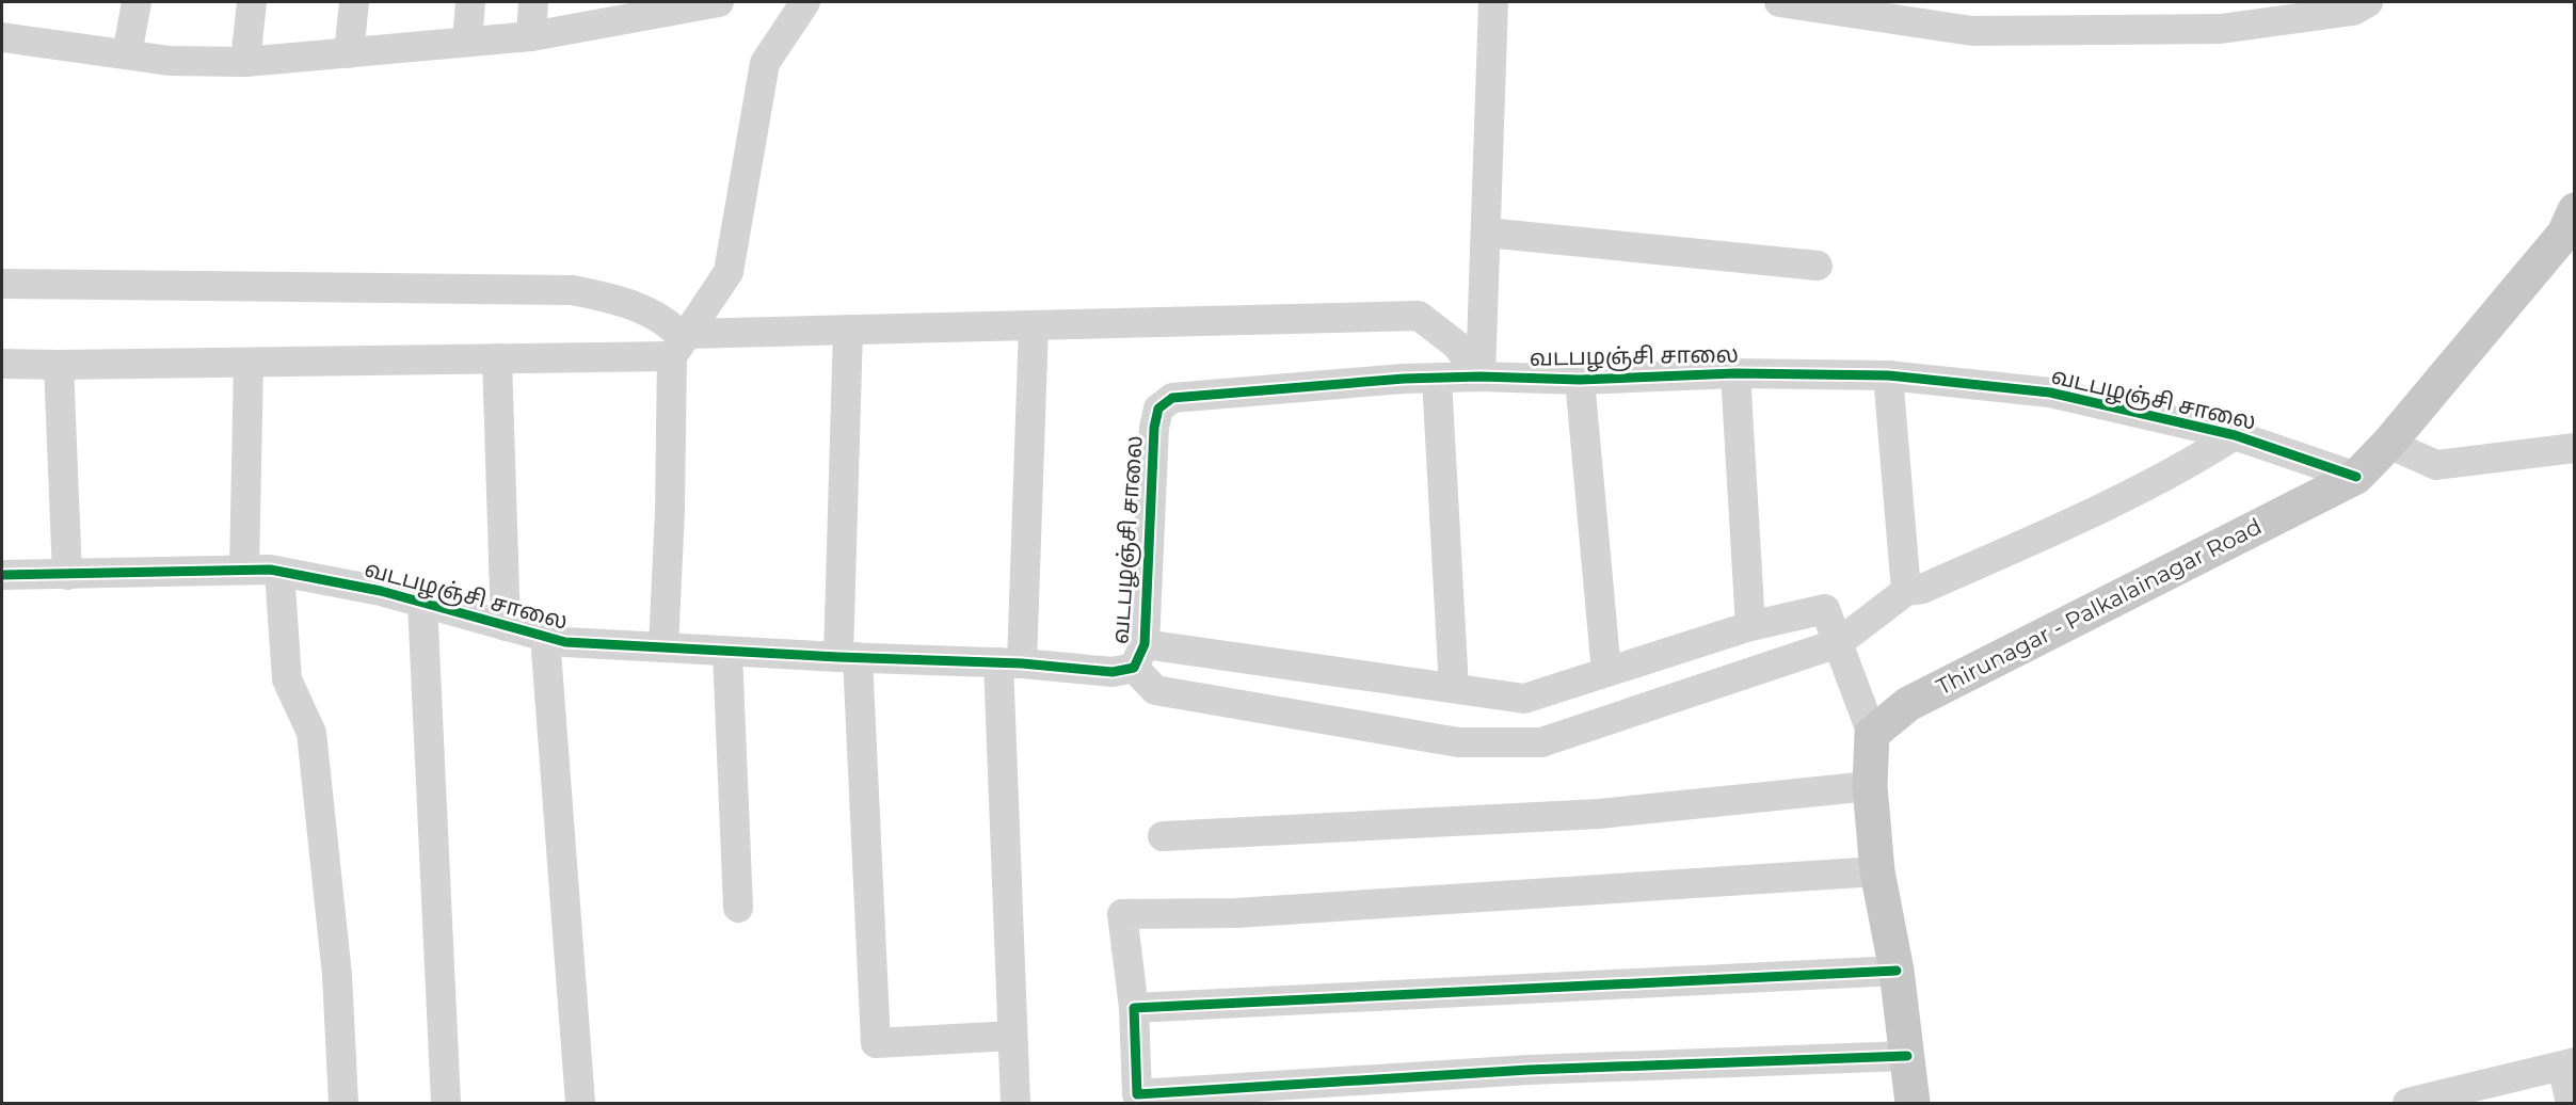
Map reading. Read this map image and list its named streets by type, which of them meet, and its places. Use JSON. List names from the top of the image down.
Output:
{
  "streets": {
    "main road": ["Thirunagar - Palkalainagar Road"],
    "street": ["வடபழஞ்சி சாலை"]
  },
  "crossings": [
    ["வடபழஞ்சி சாலை", "Thirunagar - Palkalainagar Road"]
  ]
}
